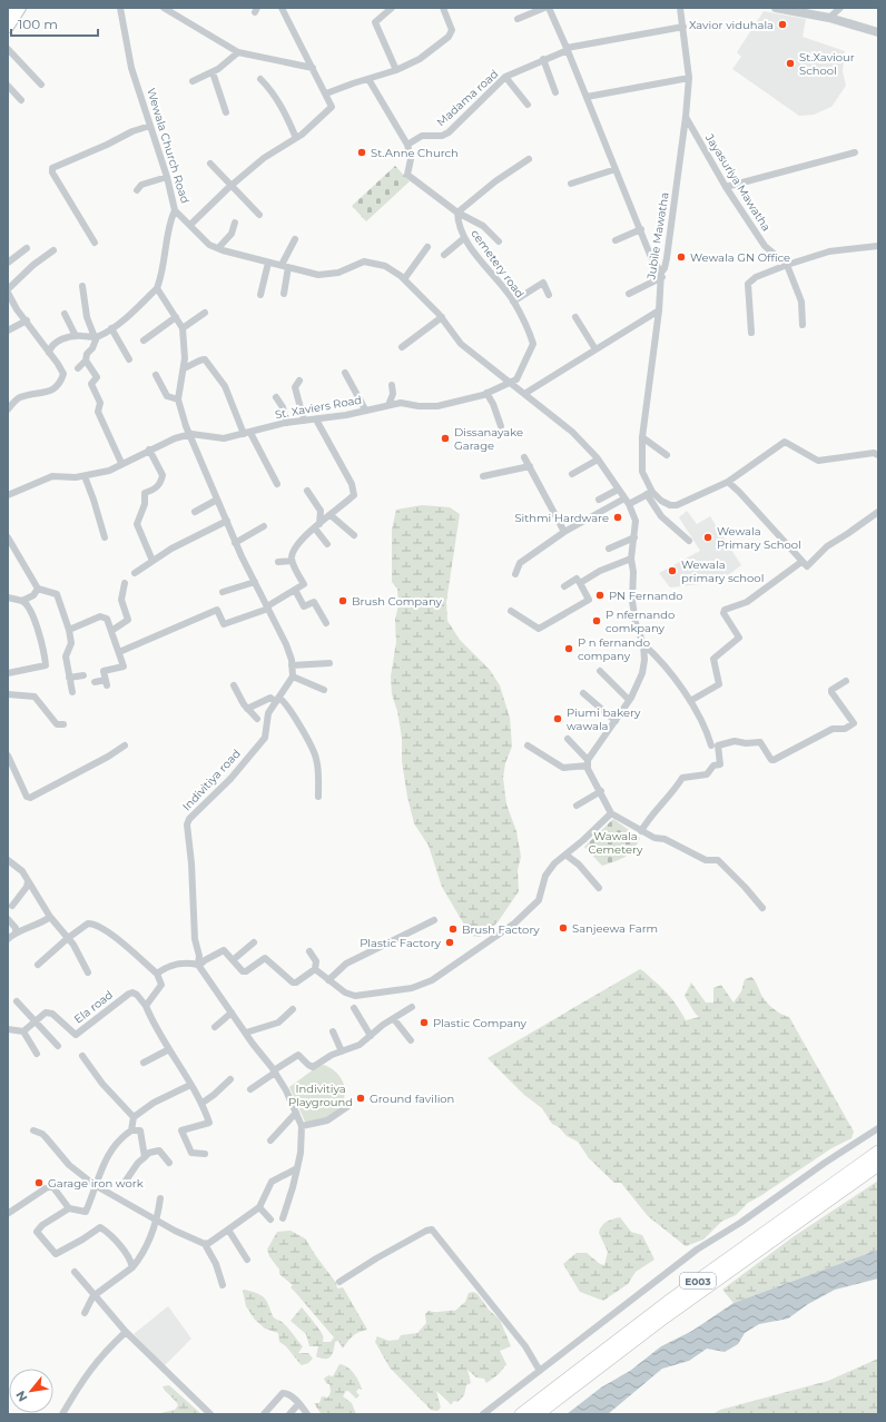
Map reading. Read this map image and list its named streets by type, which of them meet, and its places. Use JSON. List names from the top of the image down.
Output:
{
  "streets": {
    "highway": ["E003"],
    "street": [
      "Madama road",
      "Wewala Church Road",
      "Jayasuriya Mawatha",
      "Jubile Mawatha",
      "cemetery road",
      "St. Xaviers Road",
      "Indivitiya road",
      "Ela road"
    ]
  },
  "crossings": [
    ["Madama road", "Jubile Mawatha"],
    ["Wewala Church Road", "cemetery road"],
    ["Wewala Church Road", "St. Xaviers Road"],
    ["Jayasuriya Mawatha", "Jubile Mawatha"],
    ["cemetery road", "St. Xaviers Road"]
  ],
  "parks": ["Wawala Cemetery", "Indivitiya Playground"],
  "places": [
    "Xavior viduhala",
    "St.Xaviour School",
    "St.Anne Church",
    "Wewala GN Office",
    "Dissanayake Garage",
    "Sithmi Hardware",
    "Wewala Primary School",
    "Wewala primary school",
    "PN Fernando",
    "Brush Company",
    "P nfernando comkpany",
    "P n fernando company",
    "Piumi bakery wawala",
    "Sanjeewa Farm",
    "Brush Factory",
    "Plastic Factory",
    "Plastic Company",
    "Ground favilion",
    "Garage iron work"
  ],
  "scale_bar": "100 m",
  "north": "bottom left"
}
